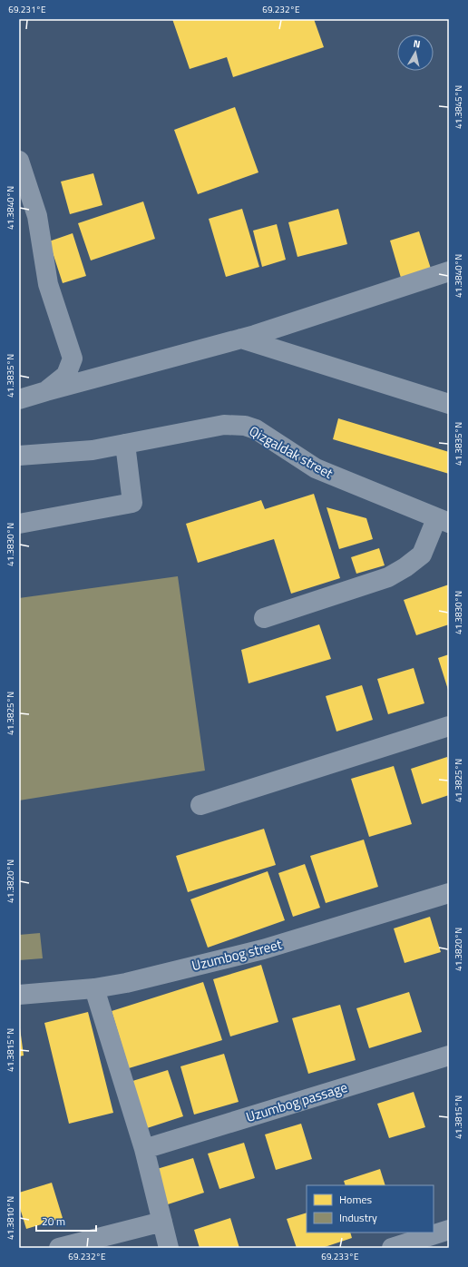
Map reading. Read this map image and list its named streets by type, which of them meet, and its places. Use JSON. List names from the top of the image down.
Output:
{
  "streets": {
    "street": ["Qizgaldak street", "Uzumbog street", "Uzumbog passage"]
  },
  "legend": ["Homes", "Industry"],
  "scale_bar": "20 m",
  "north": "top",
  "coordinates": [
    "69.231°E",
    "69.232°E",
    "41.3845°N",
    "41.3840°N",
    "41.3835°N",
    "41.3830°N",
    "41.3825°N",
    "41.3820°N",
    "41.3815°N",
    "41.3810°N",
    "69.233°E"
  ]
}
